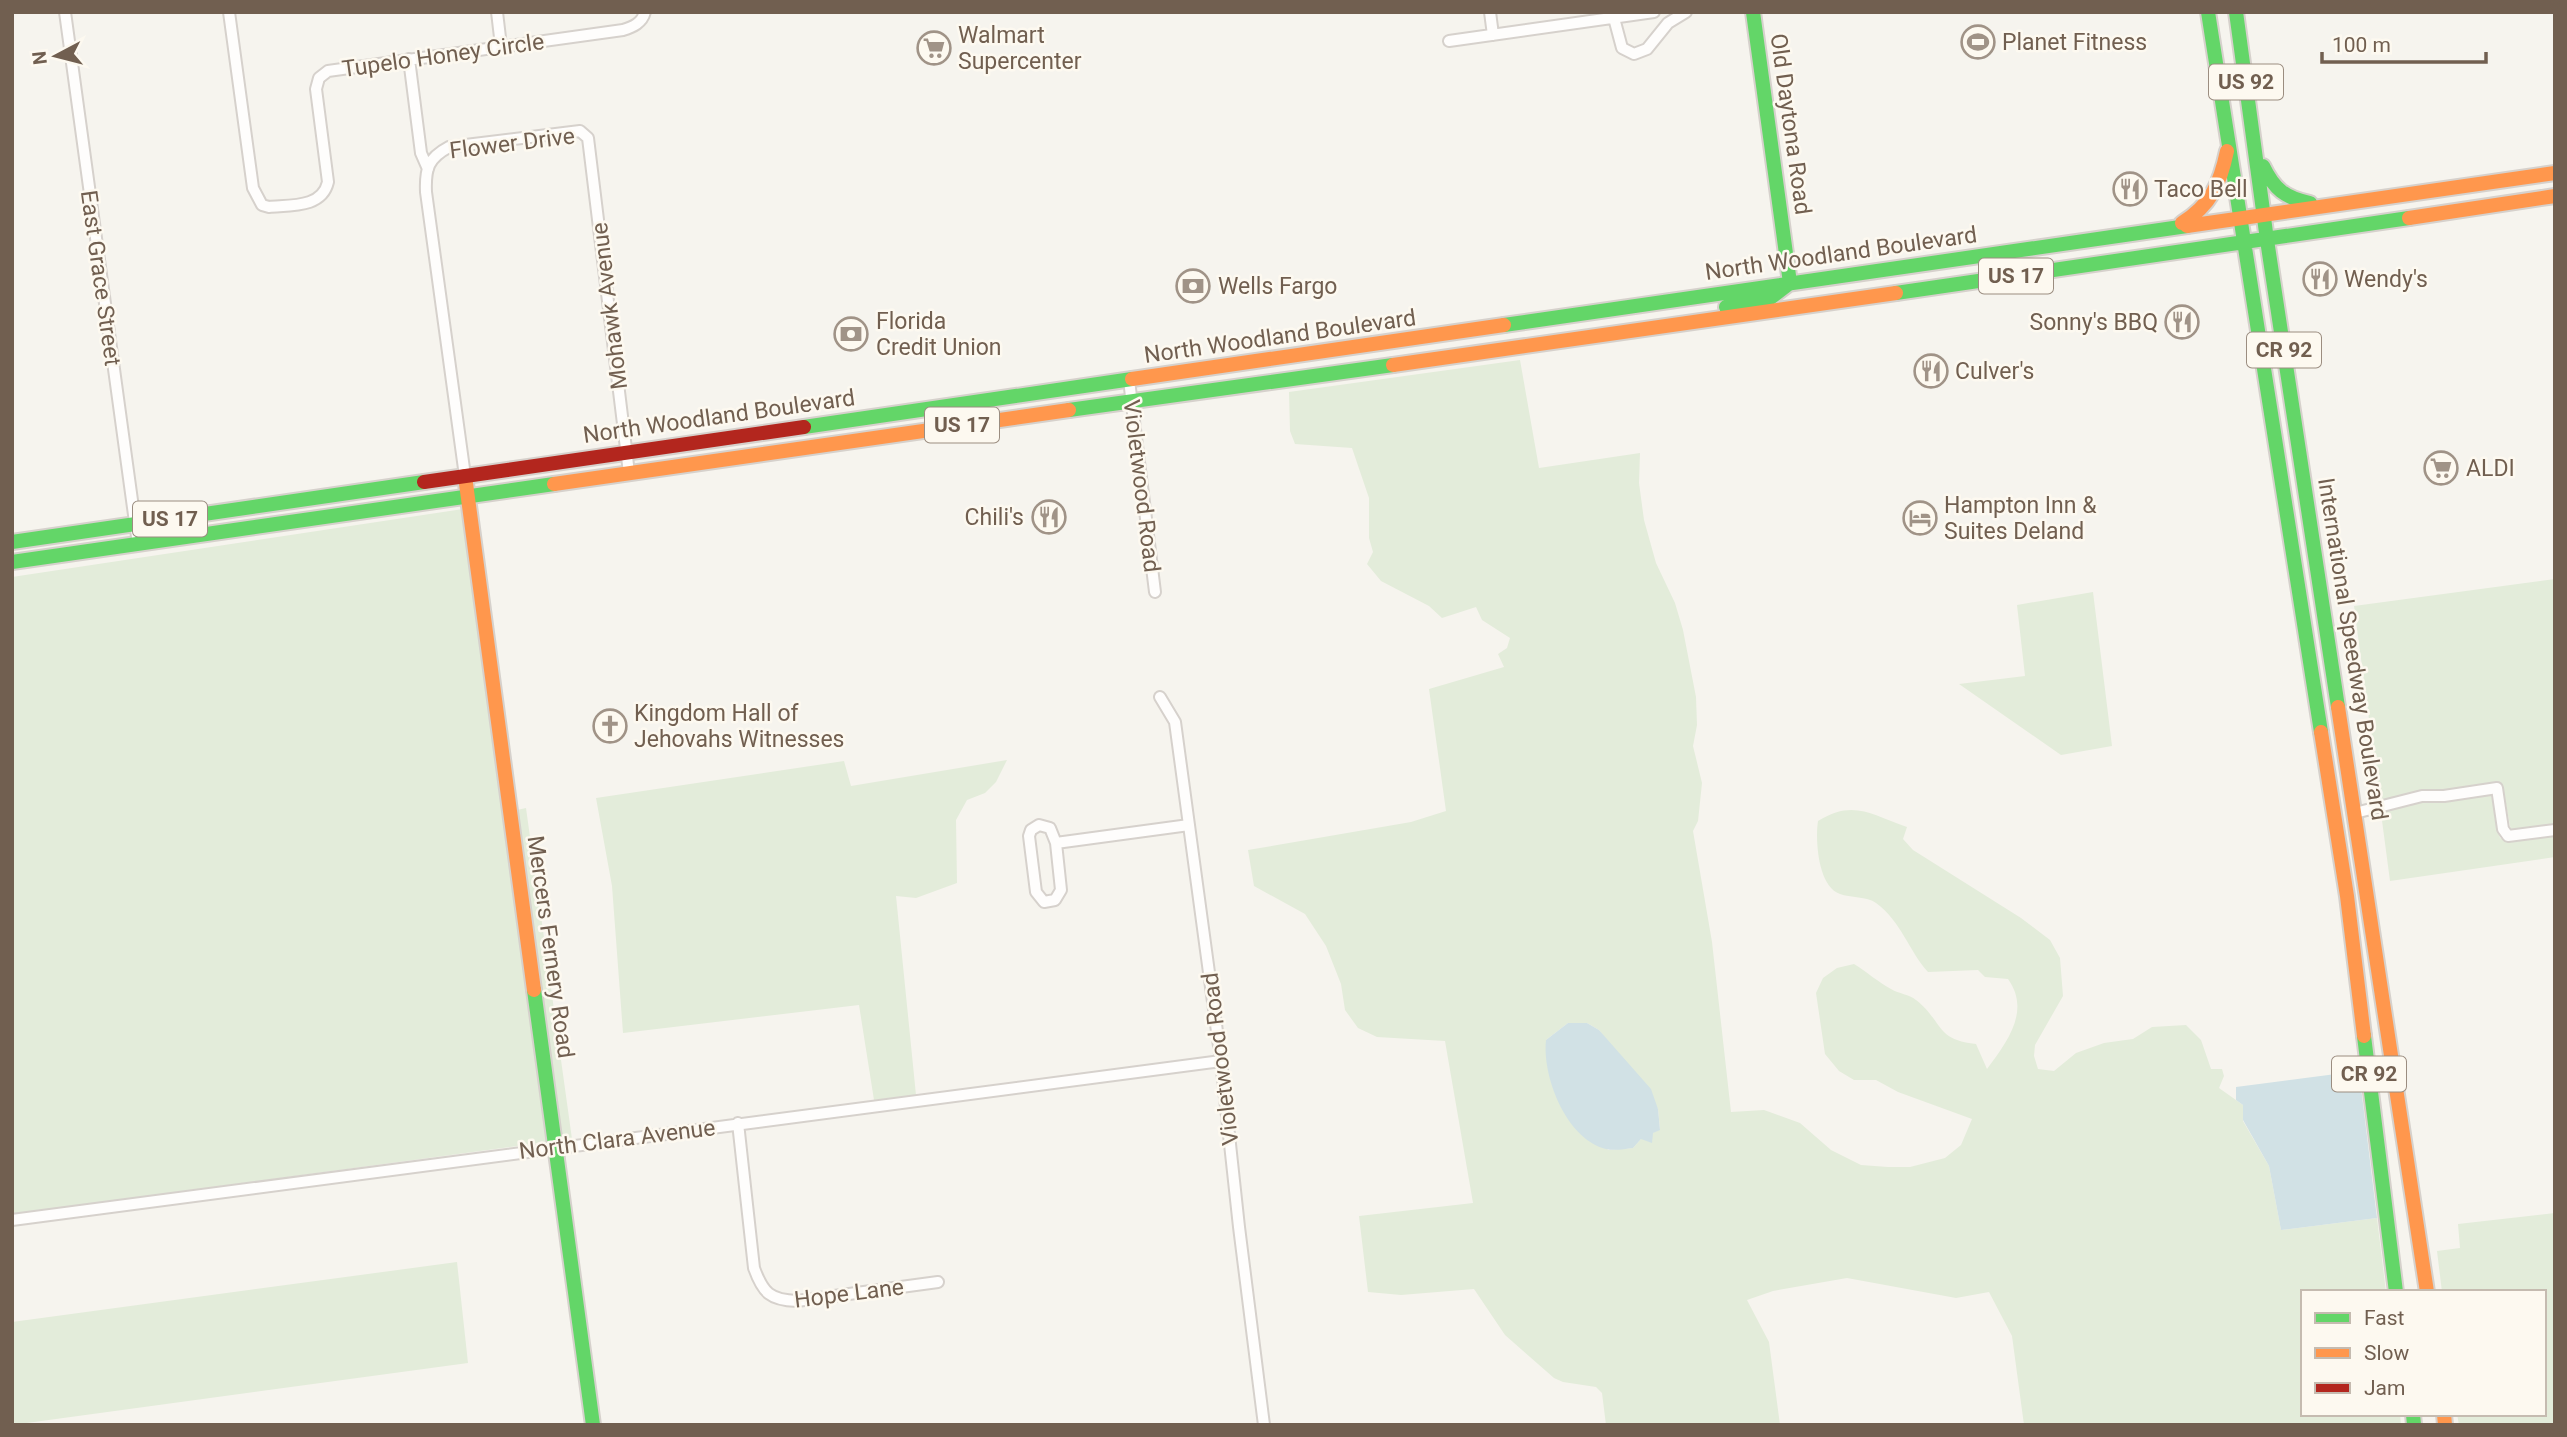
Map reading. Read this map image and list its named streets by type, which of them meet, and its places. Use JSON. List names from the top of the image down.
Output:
{
  "streets": {
    "main road": [
      "US 92",
      "Old Daytona Road",
      "North Woodland Boulevard",
      "US 17",
      "CR 92",
      "International Speedway Boulevard",
      "Mercers Fernery Road"
    ],
    "street": [
      "Tupelo Honey Circle",
      "Flower Drive",
      "East Grace Street",
      "Mohawk Avenue",
      "Violetwood Road",
      "North Clara Avenue",
      "Hope Lane"
    ]
  },
  "crossings": [
    ["US 92", "North Woodland Boulevard"],
    ["US 92", "International Speedway Boulevard"],
    ["Old Daytona Road", "North Woodland Boulevard"],
    ["Flower Drive", "Mohawk Avenue"],
    ["North Woodland Boulevard", "East Grace Street"],
    ["North Woodland Boulevard", "Mohawk Avenue"],
    ["North Woodland Boulevard", "Violetwood Road"],
    ["North Woodland Boulevard", "International Speedway Boulevard"],
    ["North Woodland Boulevard", "Mercers Fernery Road"],
    ["Violetwood Road", "North Clara Avenue"],
    ["Mercers Fernery Road", "North Clara Avenue"],
    ["North Clara Avenue", "Hope Lane"]
  ],
  "places": {
    "sports": ["Planet Fitness"],
    "supermarket": ["Walmart Supercenter", "ALDI"],
    "restaurant": [
      "Taco Bell",
      "Wendy's",
      "Sonny's BBQ",
      "Culver's",
      "Chili's"
    ],
    "bank": ["Wells Fargo", "Florida Credit Union"],
    "hotel": ["Hampton Inn & Suites Deland"],
    "church": ["Kingdom Hall of Jehovahs Witnesses"]
  },
  "legend": ["Fast", "Slow", "Jam"],
  "scale_bar": "100 m",
  "north": "left"
}
